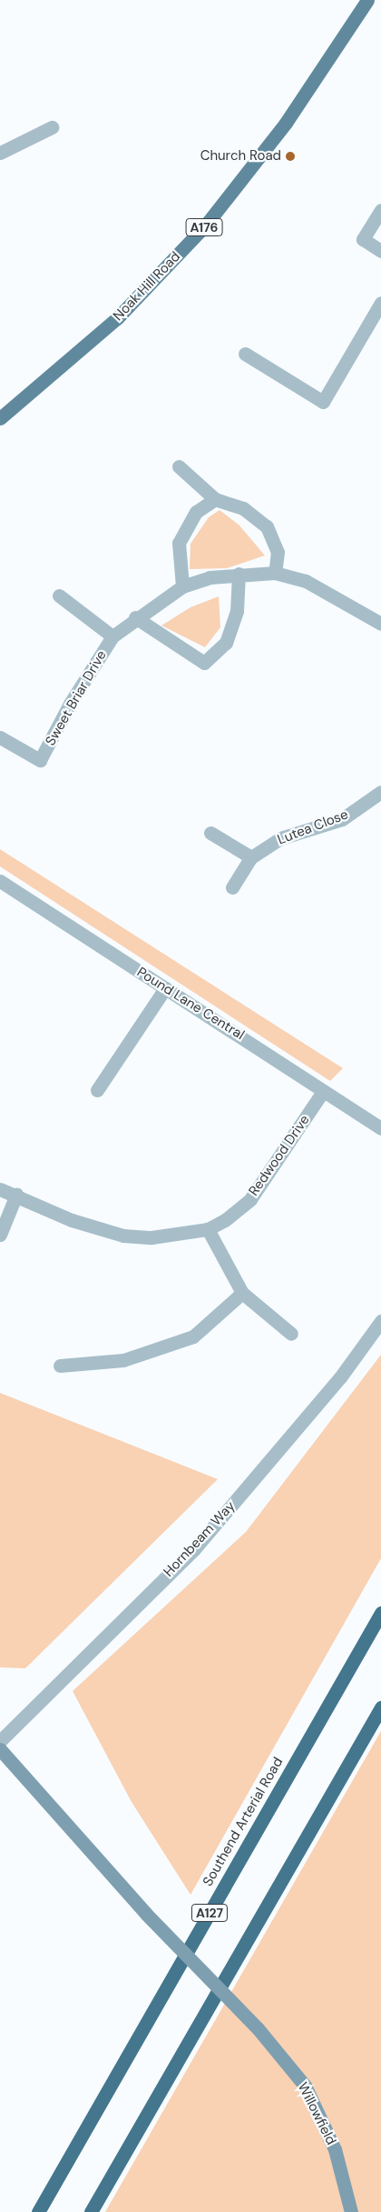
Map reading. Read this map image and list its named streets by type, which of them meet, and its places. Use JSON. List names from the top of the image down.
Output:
{
  "streets": {
    "highway": ["Southend Arterial Road", "A127"],
    "main road": ["A176", "Noak Hill Road"],
    "street": [
      "Sweet Briar Drive",
      "Lutea Close",
      "Pound Lane Central",
      "Redwood Drive",
      "Hornbeam Way",
      "Willowfield"
    ]
  },
  "crossings": [
    ["Pound Lane Central", "Redwood Drive"]
  ],
  "places": ["Church Road"]
}
